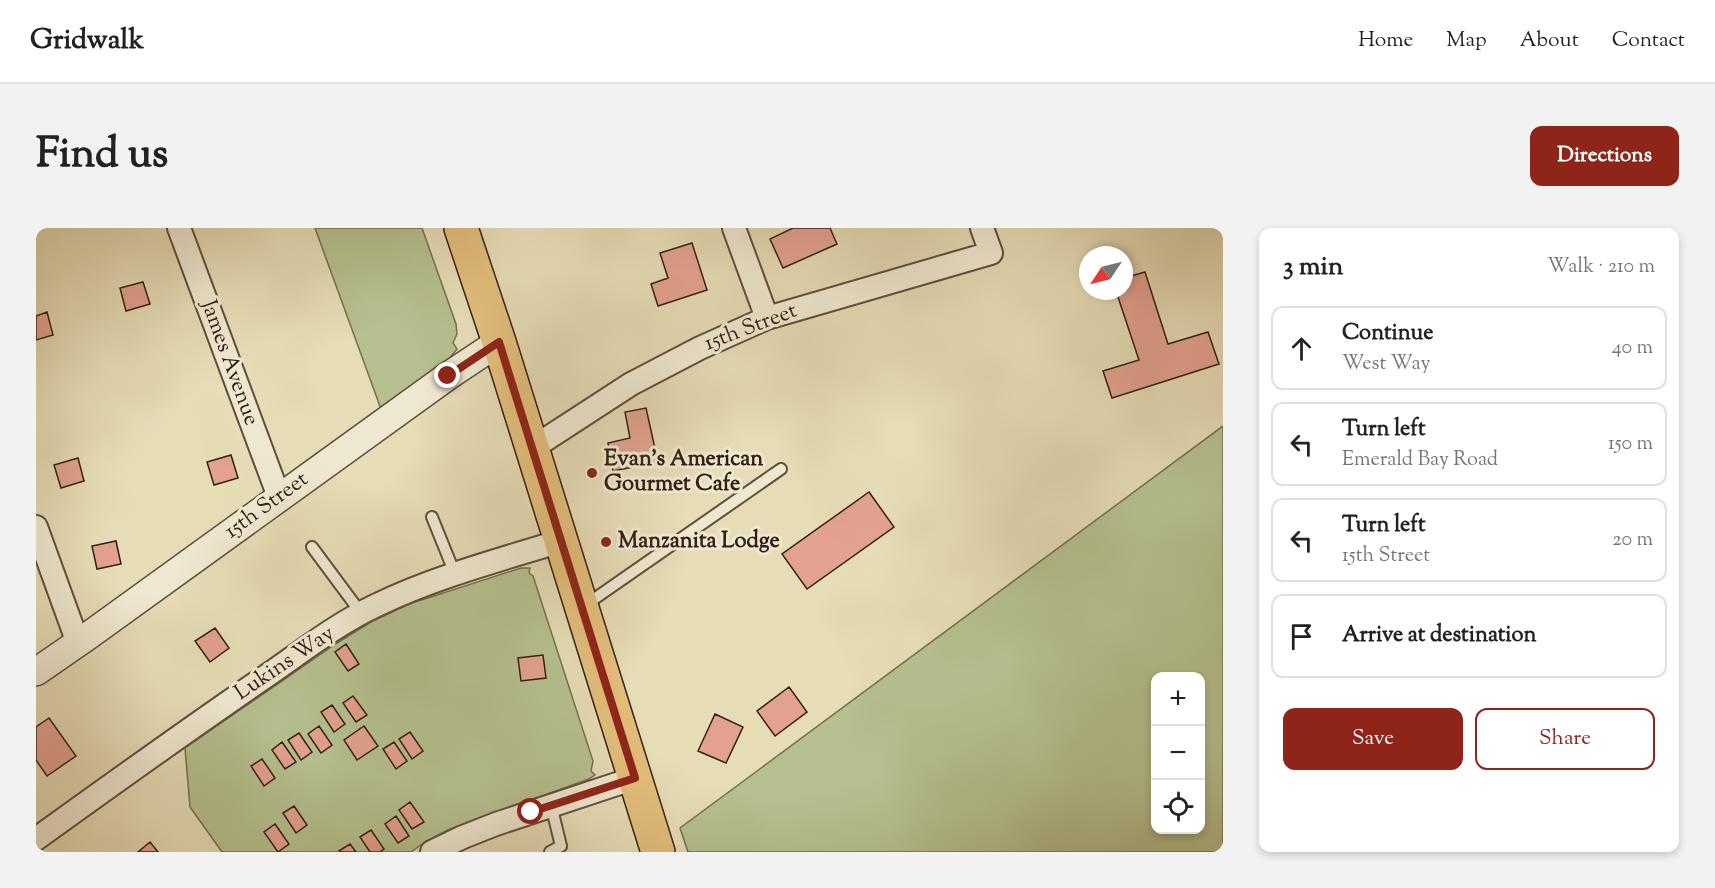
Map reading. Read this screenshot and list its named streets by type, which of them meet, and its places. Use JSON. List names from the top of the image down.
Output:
{
  "streets": {
    "street": ["15th Street", "James Avenue", "Lukins Way"]
  },
  "crossings": [
    ["15th Street", "James Avenue"]
  ],
  "places": ["Evan's American Gourmet Cafe", "Manzanita Lodge"],
  "north": "bottom left",
  "page": {
    "header": "Gridwalk",
    "nav": [
      "Home",
      "Map",
      "About",
      "Contact"
    ],
    "title": "Find us",
    "buttons": [
      "Directions",
      ["Save", "Share"]
    ],
    "heading": ["3 min", "Walk · 210 m"],
    "list": [
      ["Continue", "West Way", "40 m"],
      ["Turn left", "Emerald Bay Road", "150 m"],
      ["Turn left", "15th Street", "20 m"],
      "Arrive at destination"
    ],
    "map_buttons": ["+", "−"]
  }
}
